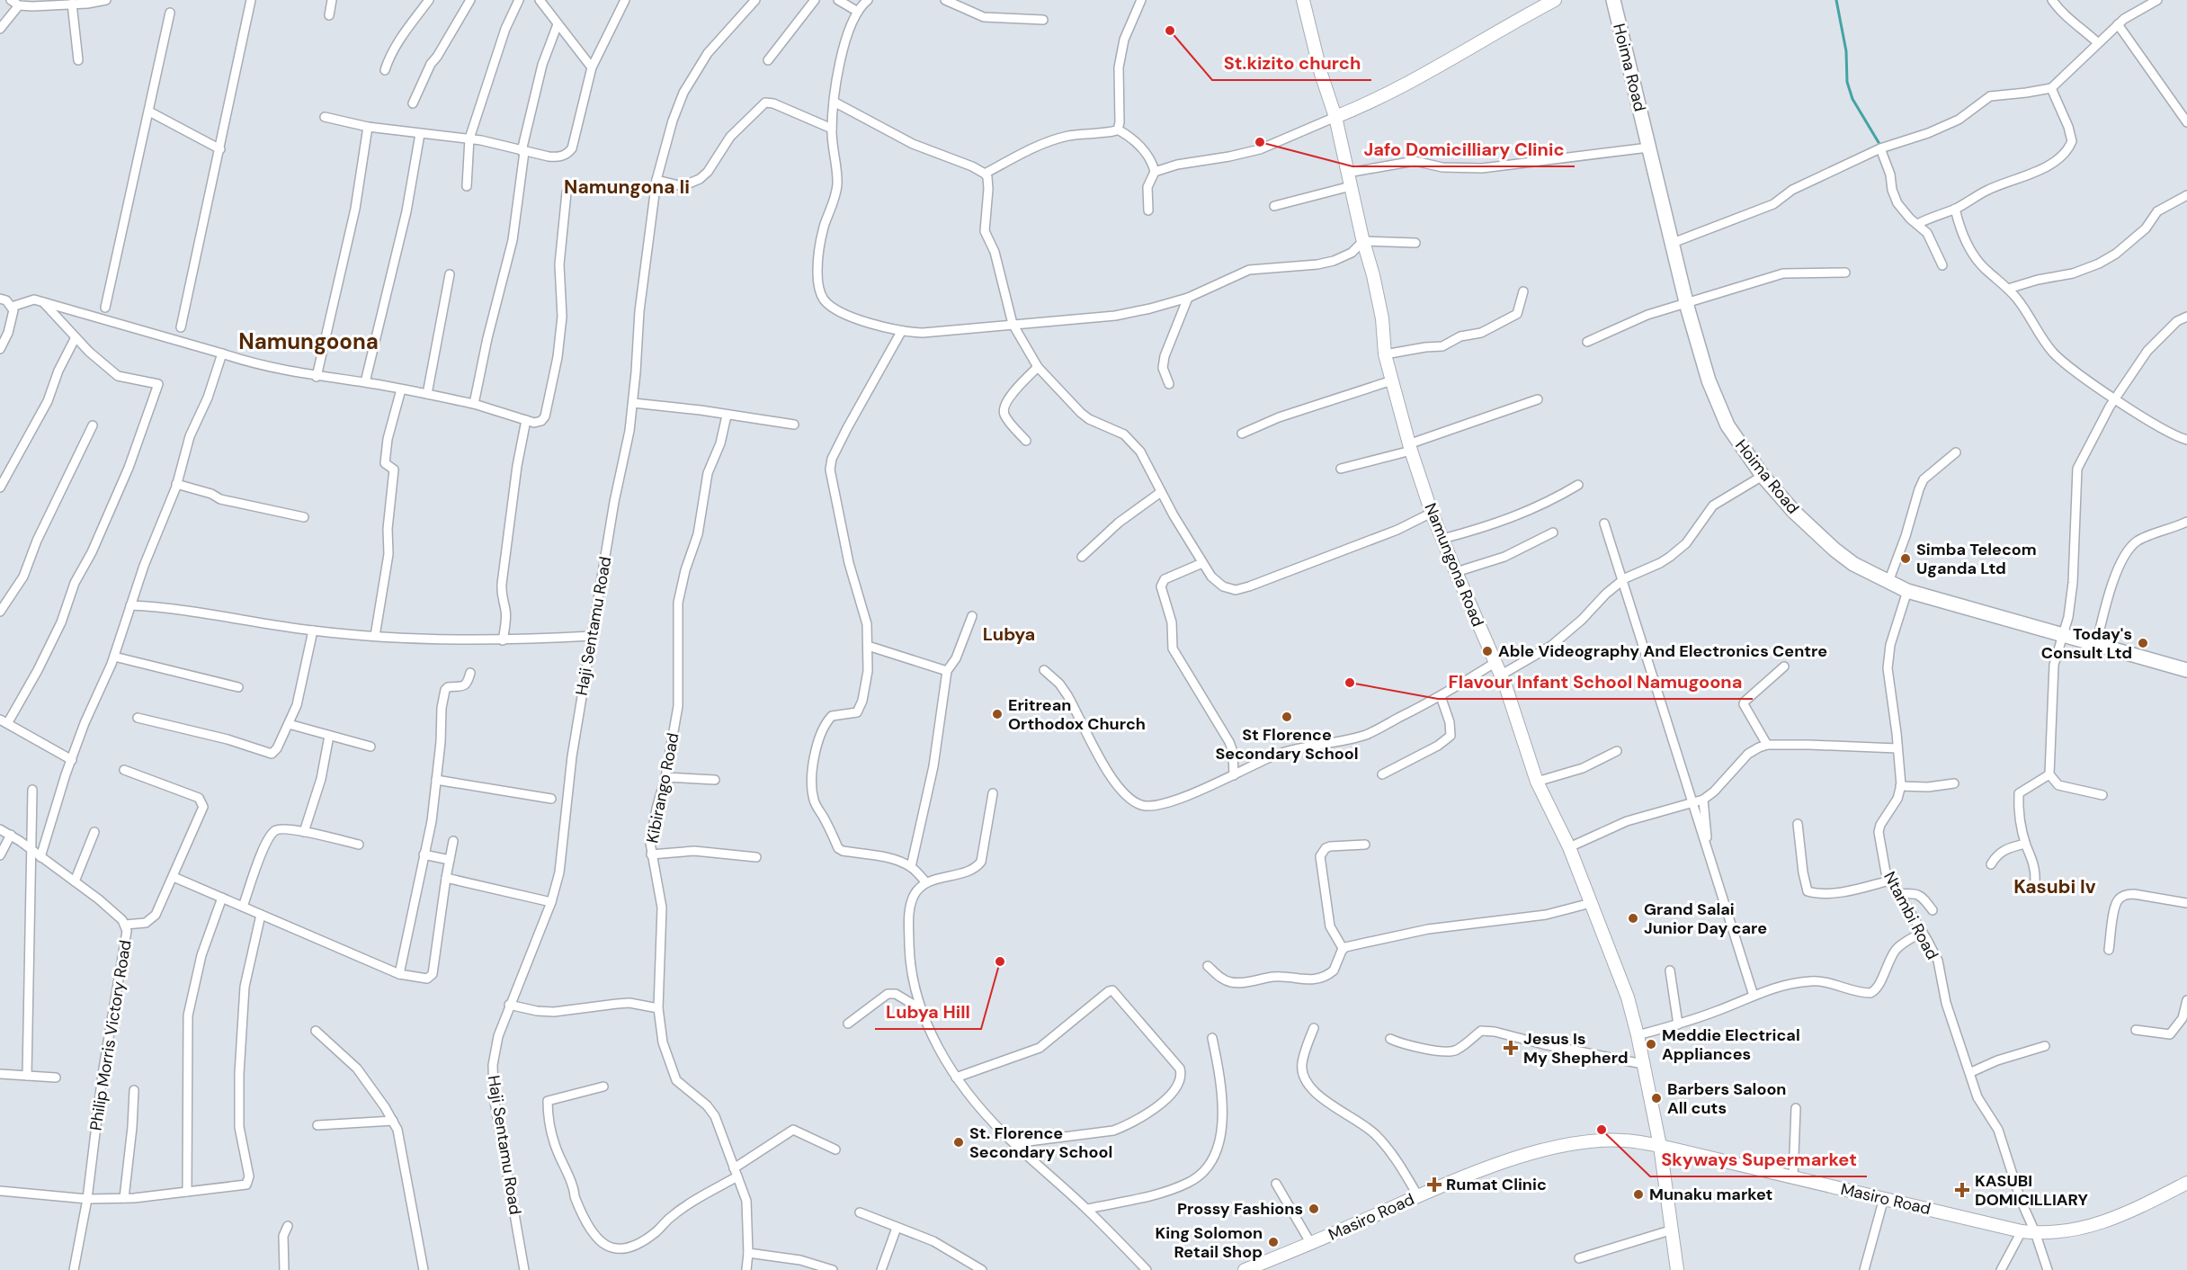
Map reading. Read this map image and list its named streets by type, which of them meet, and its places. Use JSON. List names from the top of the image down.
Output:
{
  "streets": {
    "main road": ["Hoima Road"],
    "street": [
      "Namungona Road",
      "Haji Sentamu Road",
      "Kibirango Road",
      "Ntambi Road",
      "Philip Morris Victory Road",
      "Masiro Road"
    ]
  },
  "crossings": [
    ["Hoima Road", "Ntambi Road"],
    ["Namungona Road", "Masiro Road"],
    ["Ntambi Road", "Masiro Road"]
  ],
  "districts": [
    "Namungona Ii",
    "Namungoona",
    "Lubya",
    "Kasubi Iv"
  ],
  "places": {
    "other": [
      "St.kizito church",
      "Jafo Domicilliary Clinic",
      "Simba Telecom Uganda Ltd",
      "Today's Consult Ltd",
      "Able Videography And Electronics Centre",
      "Flavour Infant School Namugoona",
      "Eritrean Orthodox Church",
      "St Florence Secondary School",
      "Grand Salai Junior Day care",
      "Lubya Hill",
      "Meddie Electrical Appliances",
      "Barbers Saloon All cuts",
      "Skyways Supermarket",
      "St. Florence Secondary School",
      "Munaku market",
      "Prossy Fashions",
      "King Solomon Retail Shop"
    ],
    "health": ["Jesus Is My Shepherd", "Rumat Clinic", "KASUBI DOMICILLIARY"]
  }
}
